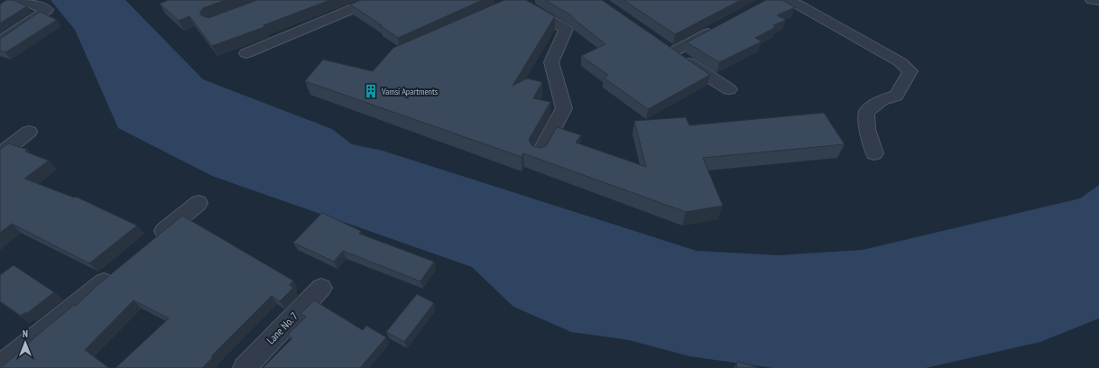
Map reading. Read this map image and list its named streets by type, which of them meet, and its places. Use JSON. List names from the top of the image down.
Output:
{
  "streets": {
    "street": ["Lane No. 7"]
  },
  "places": {
    "building": ["Vamsi Apartments"]
  },
  "north": "top"
}
